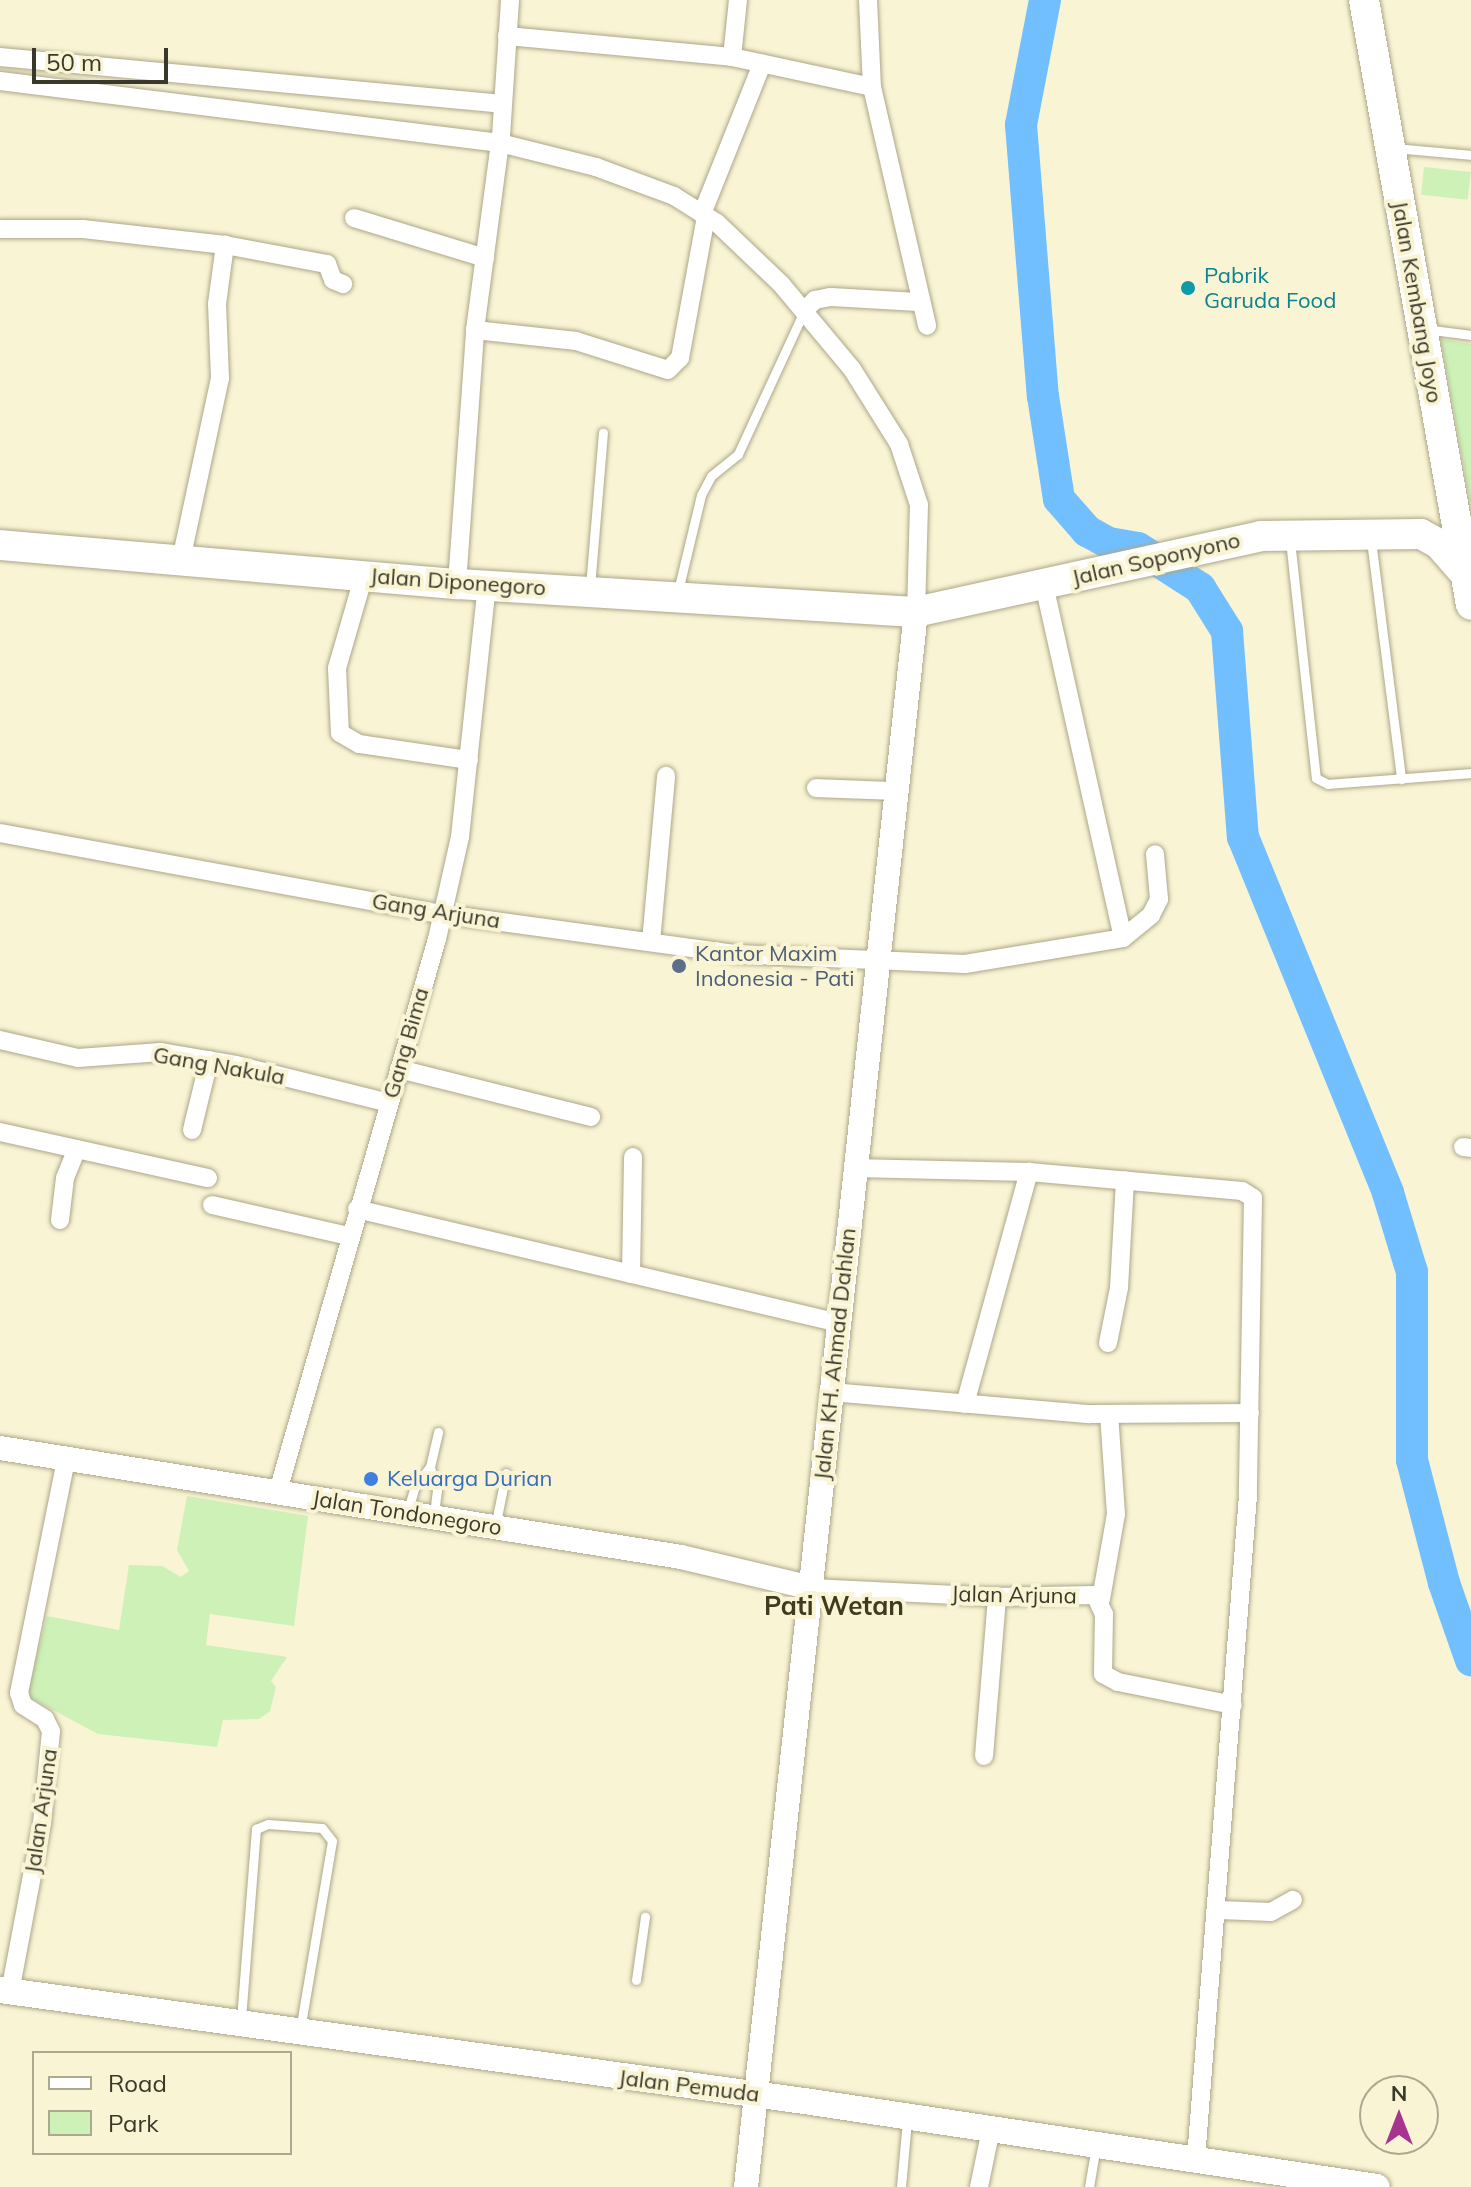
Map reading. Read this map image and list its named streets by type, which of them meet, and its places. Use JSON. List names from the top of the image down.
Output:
{
  "streets": {
    "main road": [
      "Jalan Kembang Joyo",
      "Jalan Soponyono",
      "Jalan Diponegoro",
      "Jalan Pemuda"
    ],
    "street": [
      "Gang Arjuna",
      "Gang Bima",
      "Gang Nakula",
      "Jalan KH. Ahmad Dahlan",
      "Jalan Tondonegoro",
      "Jalan Arjuna"
    ]
  },
  "crossings": [
    ["Jalan Soponyono", "Jalan Diponegoro"],
    ["Jalan Soponyono", "Jalan KH. Ahmad Dahlan"],
    ["Jalan Diponegoro", "Gang Bima"],
    ["Jalan Diponegoro", "Jalan KH. Ahmad Dahlan"],
    ["Gang Arjuna", "Gang Bima"],
    ["Gang Arjuna", "Jalan KH. Ahmad Dahlan"],
    ["Gang Bima", "Gang Nakula"],
    ["Gang Bima", "Jalan Tondonegoro"],
    ["Jalan KH. Ahmad Dahlan", "Jalan Tondonegoro"],
    ["Jalan KH. Ahmad Dahlan", "Jalan Arjuna"],
    ["Jalan KH. Ahmad Dahlan", "Jalan Pemuda"],
    ["Jalan Tondonegoro", "Jalan Arjuna"],
    ["Jalan Arjuna", "Jalan Pemuda"]
  ],
  "districts": ["Pati Wetan"],
  "places": ["Pabrik Garuda Food", "Kantor Maxim Indonesia - Pati", "Keluarga Durian"],
  "legend": ["Road", "Park"],
  "scale_bar": "50 m",
  "north": "top"
}
